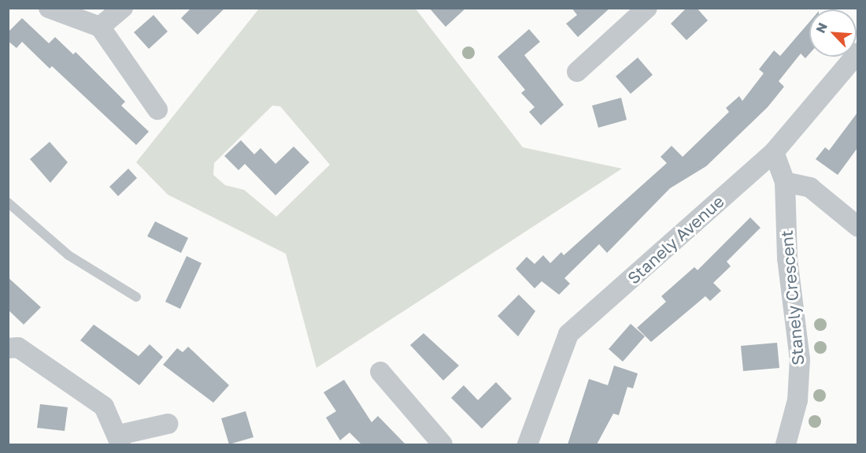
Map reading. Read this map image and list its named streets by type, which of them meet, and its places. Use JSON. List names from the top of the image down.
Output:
{
  "streets": {
    "street": ["Stanely Avenue", "Stanely Crescent"]
  },
  "crossings": [
    ["Stanely Avenue", "Stanely Crescent"]
  ],
  "north": "top left"
}
